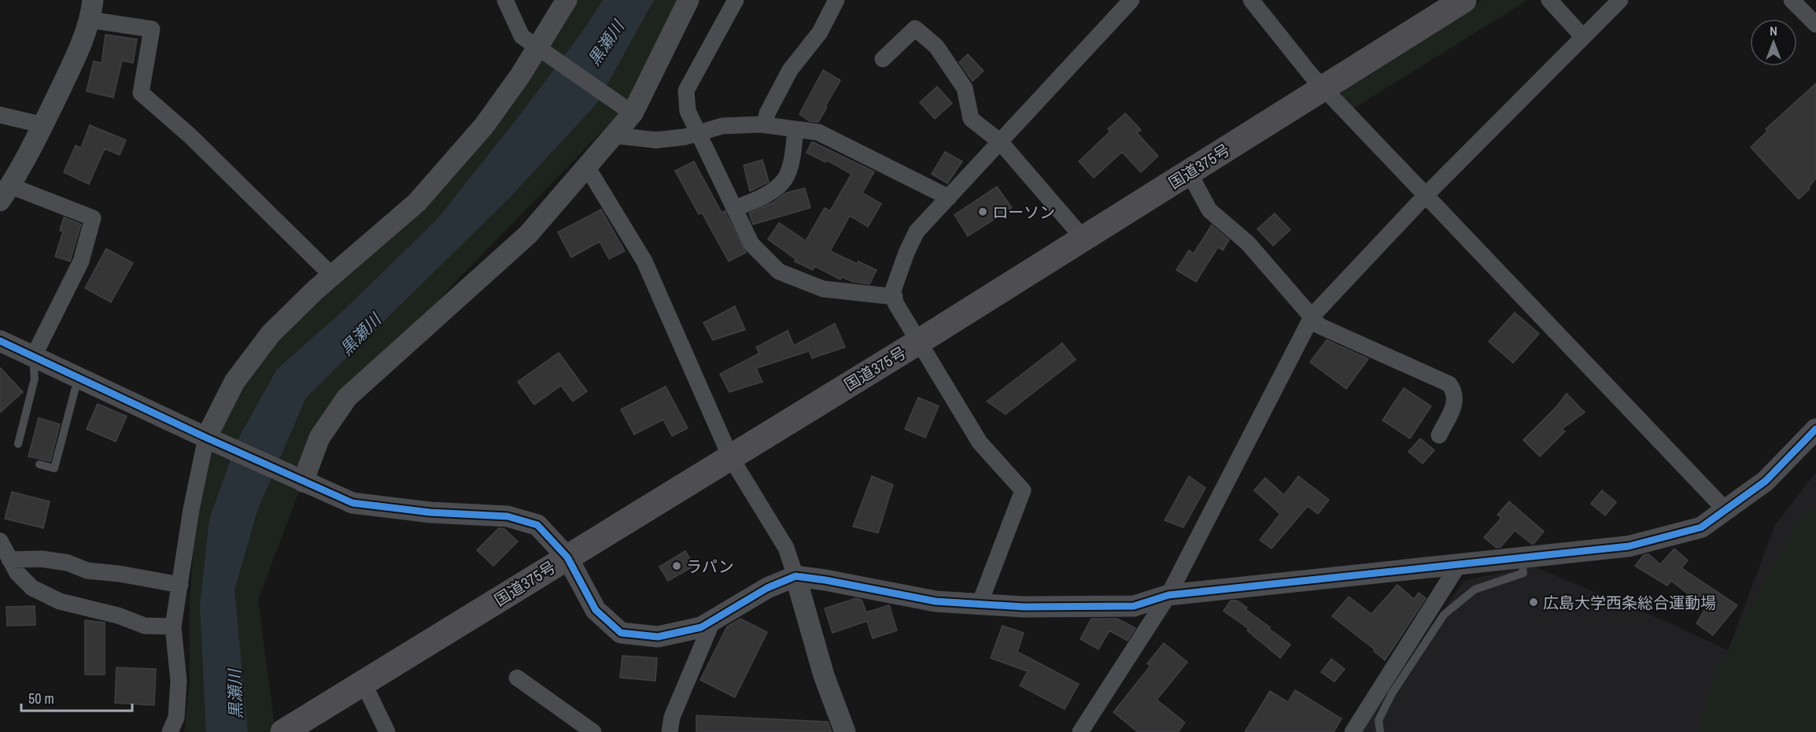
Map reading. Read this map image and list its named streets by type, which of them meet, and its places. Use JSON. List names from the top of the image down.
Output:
{
  "streets": {
    "highway": ["国道375号"]
  },
  "water": ["黒瀬川"],
  "places": ["ローソン", "ラパン", "広島大学西条総合運動場"],
  "scale_bar": "50 m",
  "north": "top"
}
